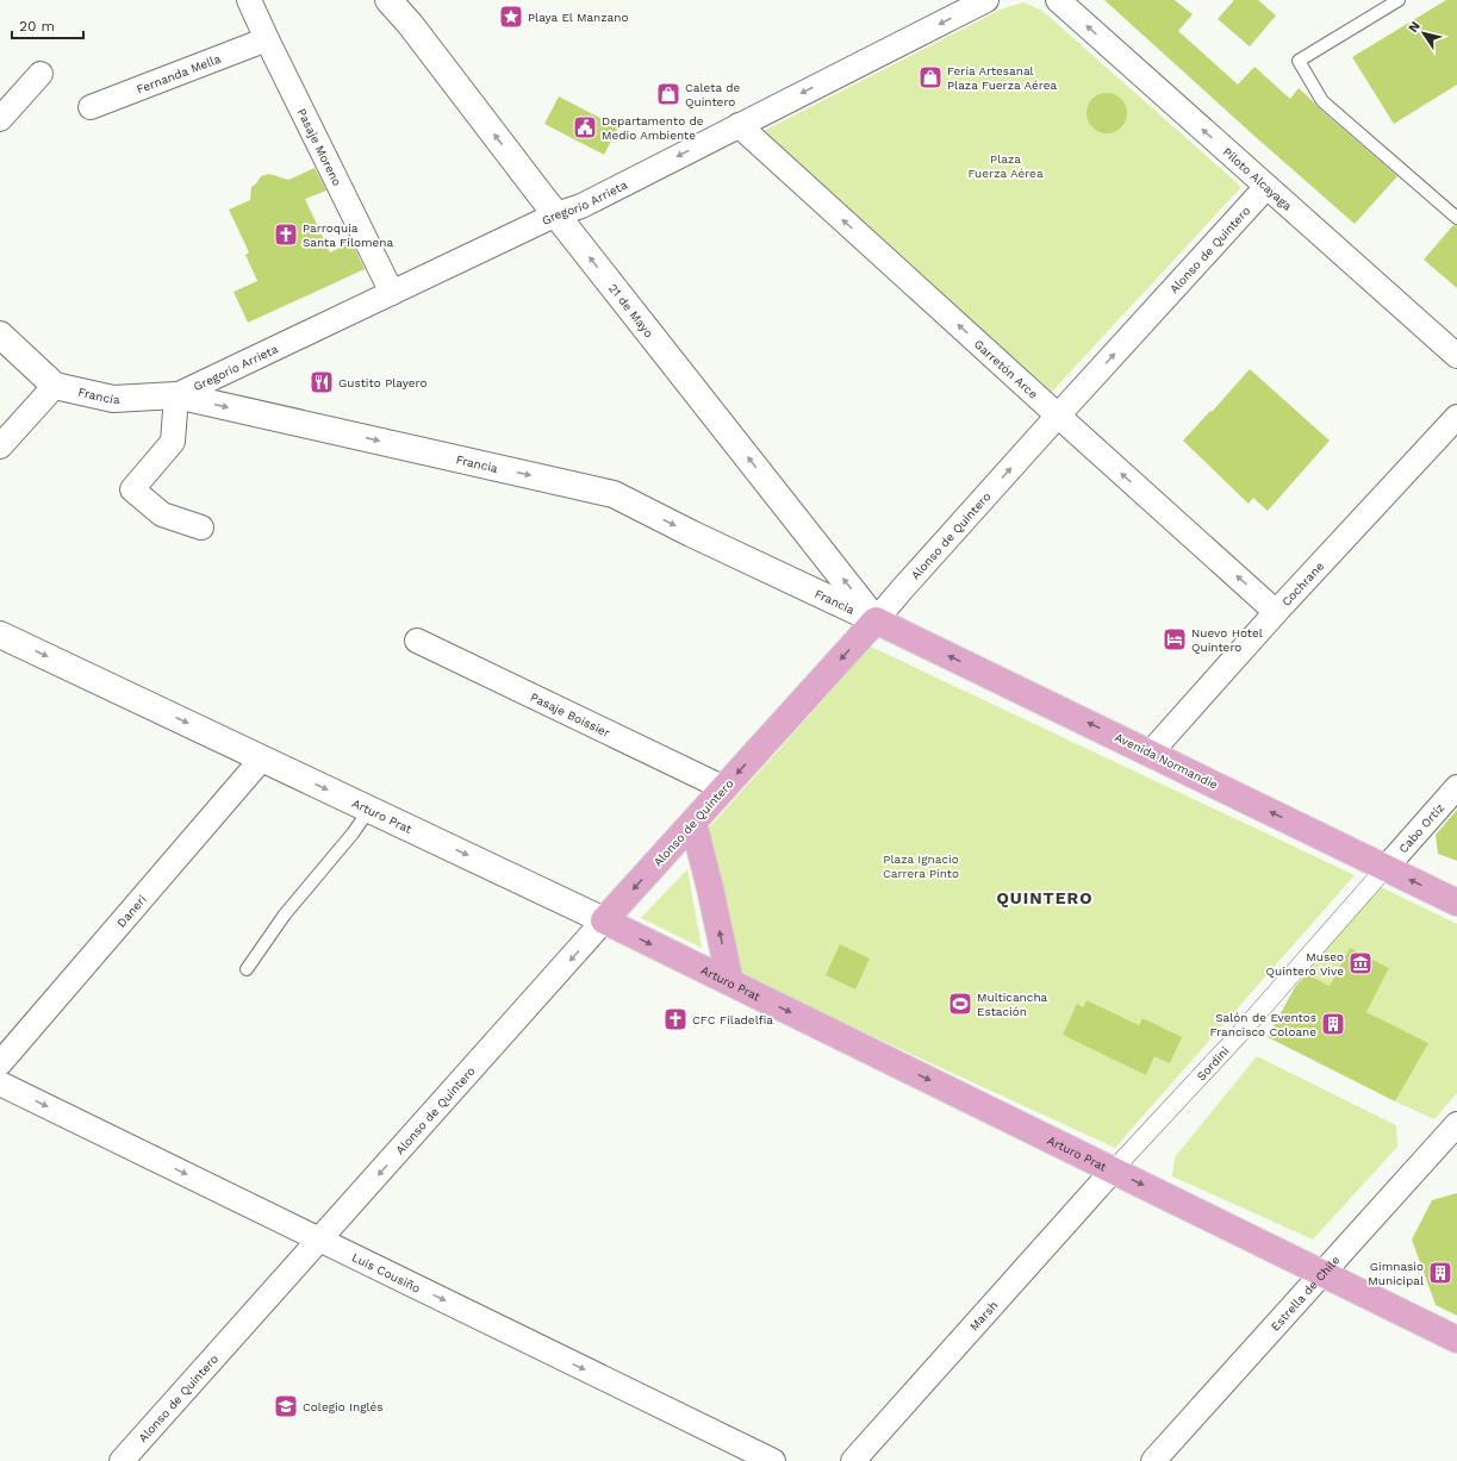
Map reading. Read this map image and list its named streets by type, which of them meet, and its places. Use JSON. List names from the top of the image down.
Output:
{
  "streets": {
    "main road": ["Alonso de Quintero", "Avenida Normandie", "Arturo Prat"],
    "street": [
      "Fernanda Mella",
      "Pasaje Moreno",
      "Piloto Alcayaga",
      "Gregorio Arrieta",
      "21 de Mayo",
      "Garretón Arce",
      "Francia",
      "Cochrane",
      "Pasaje Boissier",
      "Cabo Ortiz",
      "Daneri",
      "Sordini",
      "Luis Cousiño",
      "Estrella de Chile",
      "Marsh"
    ]
  },
  "crossings": [
    ["Fernanda Mella", "Pasaje Moreno"],
    ["Pasaje Moreno", "Gregorio Arrieta"],
    ["Piloto Alcayaga", "Alonso de Quintero"],
    ["Gregorio Arrieta", "21 de Mayo"],
    ["Gregorio Arrieta", "Garretón Arce"],
    ["Gregorio Arrieta", "Francia"],
    ["Alonso de Quintero", "21 de Mayo"],
    ["Alonso de Quintero", "Garretón Arce"],
    ["Alonso de Quintero", "Francia"],
    ["Alonso de Quintero", "Pasaje Boissier"],
    ["Alonso de Quintero", "Avenida Normandie"],
    ["Alonso de Quintero", "Arturo Prat"],
    ["Alonso de Quintero", "Luis Cousiño"],
    ["21 de Mayo", "Francia"],
    ["21 de Mayo", "Avenida Normandie"],
    ["Garretón Arce", "Cochrane"],
    ["Francia", "Avenida Normandie"],
    ["Cochrane", "Avenida Normandie"],
    ["Avenida Normandie", "Cabo Ortiz"],
    ["Avenida Normandie", "Sordini"],
    ["Arturo Prat", "Daneri"],
    ["Arturo Prat", "Sordini"],
    ["Arturo Prat", "Estrella de Chile"],
    ["Arturo Prat", "Marsh"],
    ["Cabo Ortiz", "Sordini"],
    ["Sordini", "Marsh"]
  ],
  "one_way": [
    "Piloto Alcayaga",
    "Gregorio Arrieta",
    "21 de Mayo",
    "Garretón Arce",
    "Francia",
    "Avenida Normandie",
    "Arturo Prat",
    "Luis Cousiño"
  ],
  "districts": ["QUINTERO"],
  "parks": ["Plaza Fuerza Aérea", "Plaza Ignacio Carrera Pinto"],
  "places": {
    "place": ["Playa El Manzano"],
    "shop": ["Feria Artesanal Plaza Fuerza Aérea", "Caleta de Quintero"],
    "public building": ["Departamento de Medio Ambiente"],
    "church": ["Parroquia Santa Filomena", "CFC Filadelfia"],
    "restaurant": ["Gustito Playero"],
    "hotel": ["Nuevo Hotel Quintero"],
    "museum": ["Museo Quintero Vive"],
    "sports": ["Multicancha Estación"],
    "building": ["Salón de Eventos Francisco Coloane", "Gimnasio Municipal"],
    "school or university": ["Colegio Inglés"]
  },
  "scale_bar": "20 m",
  "north": "top left"
}
